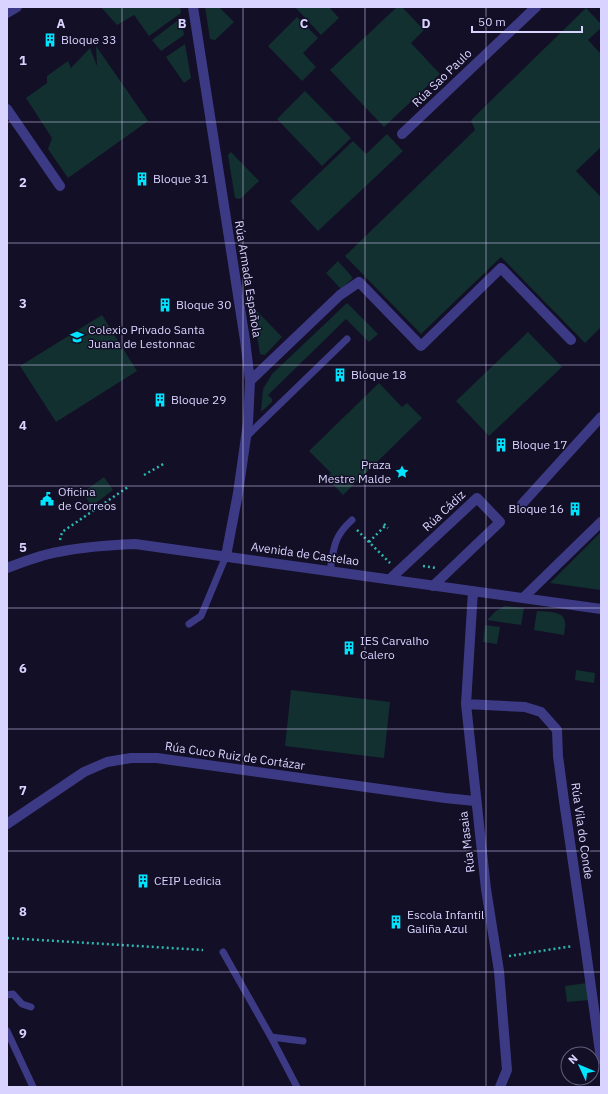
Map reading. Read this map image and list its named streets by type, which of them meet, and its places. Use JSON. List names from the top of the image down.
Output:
{
  "streets": {
    "street": [
      "Rúa Sao Paulo",
      "Rúa Armada Española",
      "Rúa Cádiz",
      "Avenida de Castelao",
      "Rúa Cuco Ruiz de Cortázar",
      "Rúa Vila do Conde",
      "Rúa Masaia"
    ]
  },
  "crossings": [
    ["Rúa Armada Española", "Avenida de Castelao"],
    ["Rúa Cádiz", "Avenida de Castelao"],
    ["Avenida de Castelao", "Rúa Masaia"],
    ["Rúa Cuco Ruiz de Cortázar", "Rúa Masaia"],
    ["Rúa Vila do Conde", "Rúa Masaia"]
  ],
  "places": {
    "building": [
      "Bloque 33",
      "Bloque 31",
      "Bloque 30",
      "Bloque 18",
      "Bloque 29",
      "Bloque 17",
      "Bloque 16",
      "IES Carvalho Calero",
      "CEIP Ledicia",
      "Escola Infantil Galiña Azul"
    ],
    "school or university": ["Colexio Privado Santa Juana de Lestonnac"],
    "place": ["Praza Mestre Malde"],
    "public building": ["Oficina de Correos"]
  },
  "scale_bar": "50 m",
  "north": "top left",
  "grid": {
    "columns": [
      "A",
      "B",
      "C",
      "D"
    ],
    "rows": [
      "1",
      "2",
      "3",
      "4",
      "5",
      "6",
      "7",
      "8",
      "9"
    ]
  }
}
